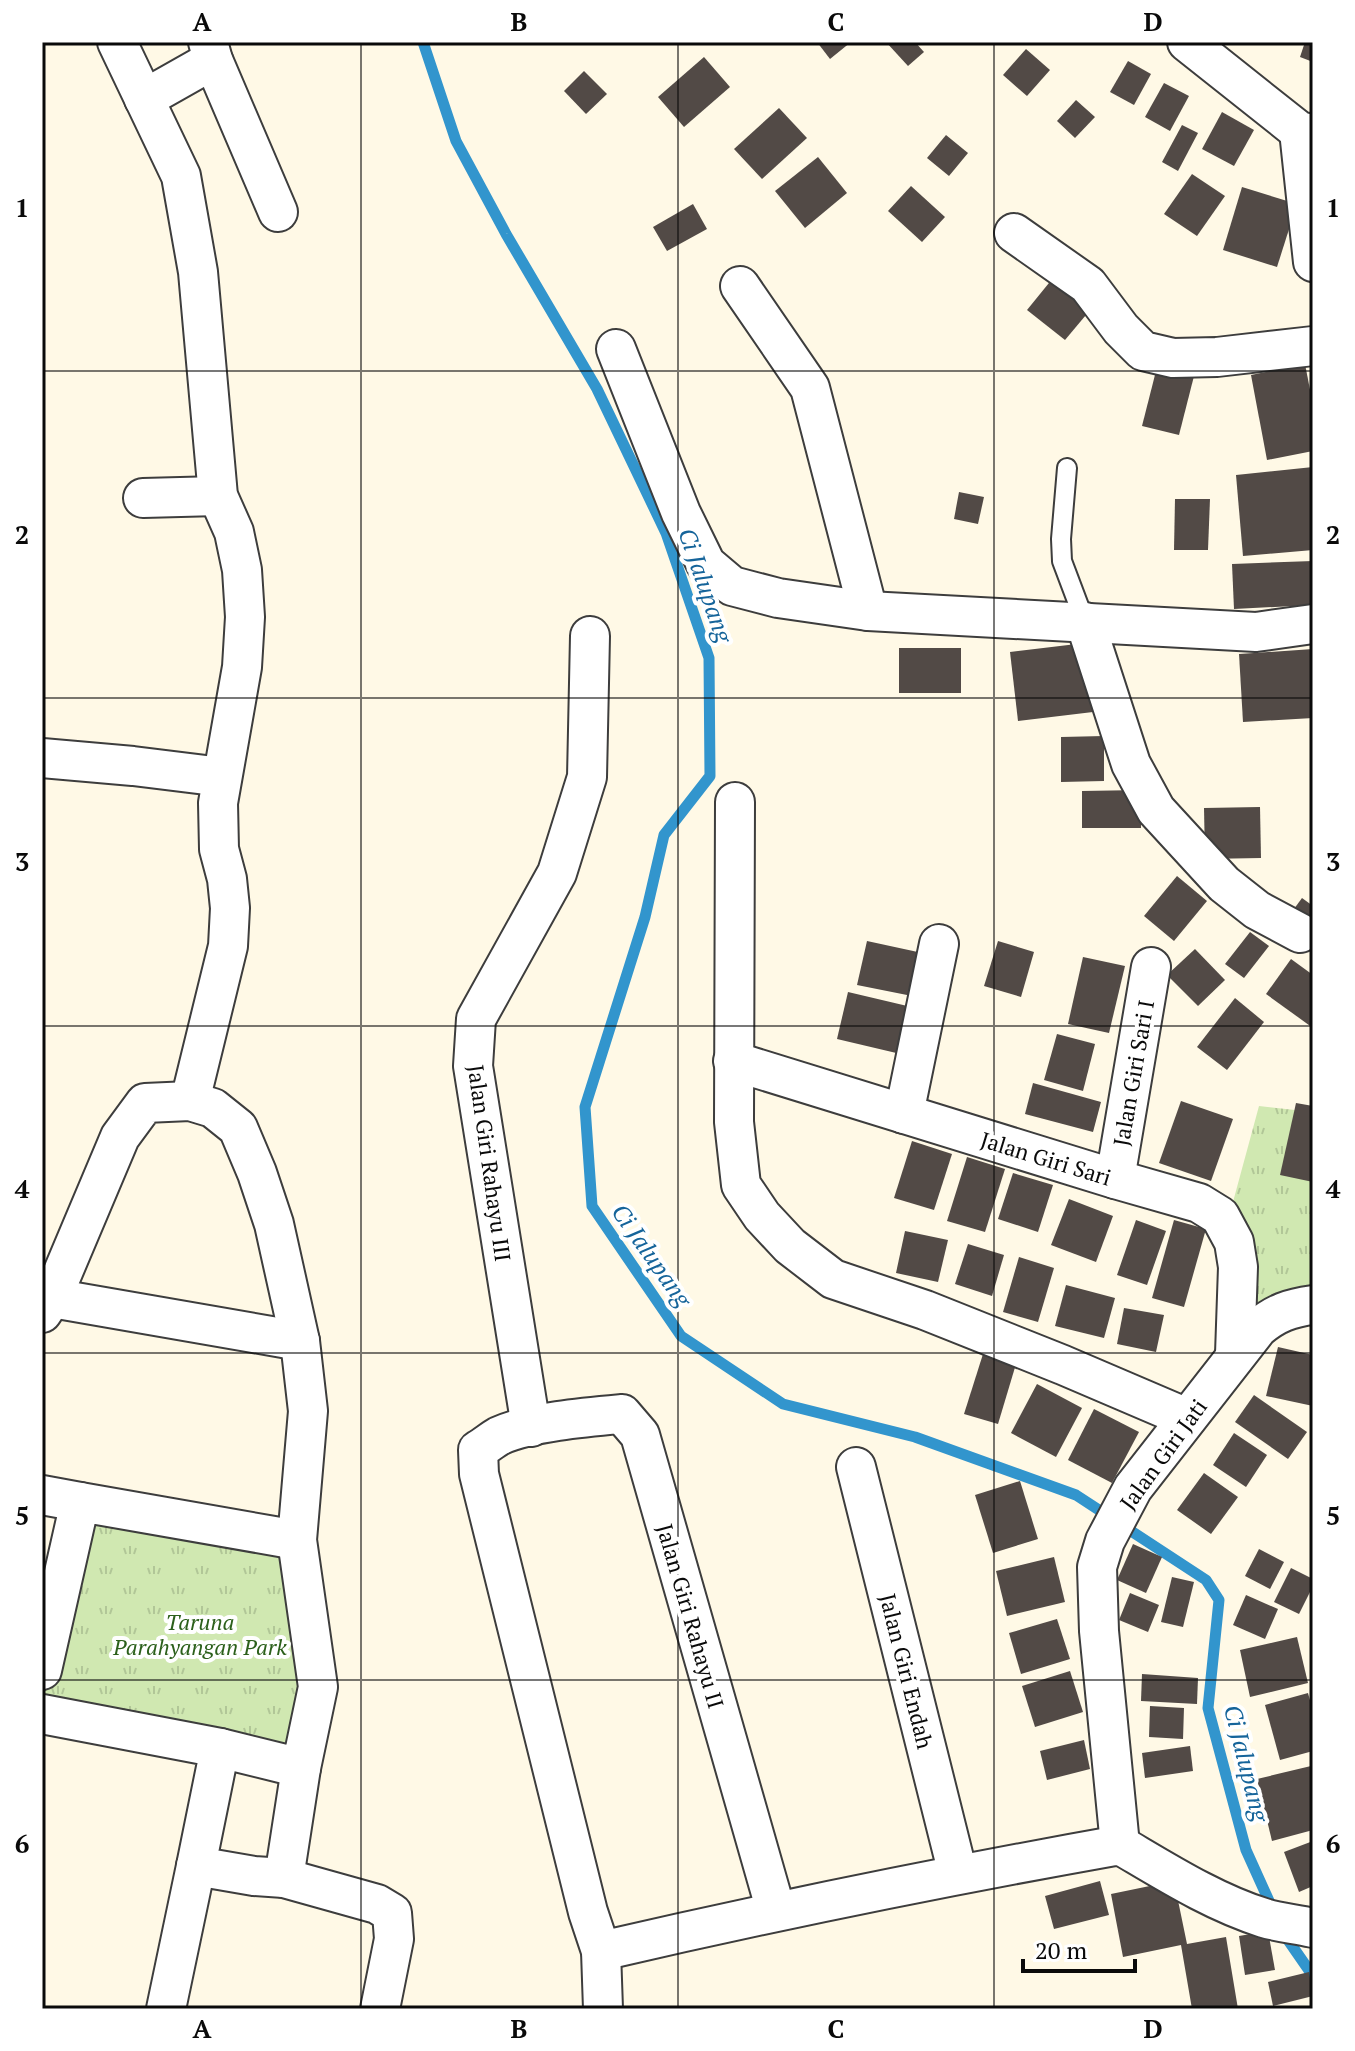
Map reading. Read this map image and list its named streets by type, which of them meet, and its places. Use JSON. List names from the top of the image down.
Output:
{
  "streets": {
    "street": [
      "Jalan Giri Sari I",
      "Jalan Giri Sari",
      "Jalan Giri Rahayu III",
      "Jalan Giri Jati",
      "Jalan Giri Rahayu II",
      "Jalan Giri Endah"
    ]
  },
  "crossings": [
    ["Jalan Giri Sari I", "Jalan Giri Sari"],
    ["Jalan Giri Sari", "Jalan Giri Jati"],
    ["Jalan Giri Rahayu III", "Jalan Giri Rahayu II"]
  ],
  "water": ["Ci Jalupang"],
  "parks": ["Taruna Parahyangan Park"],
  "scale_bar": "20 m",
  "grid": {
    "columns": [
      "A",
      "B",
      "C",
      "D"
    ],
    "rows": [
      "1",
      "2",
      "3",
      "4",
      "5",
      "6"
    ]
  }
}
